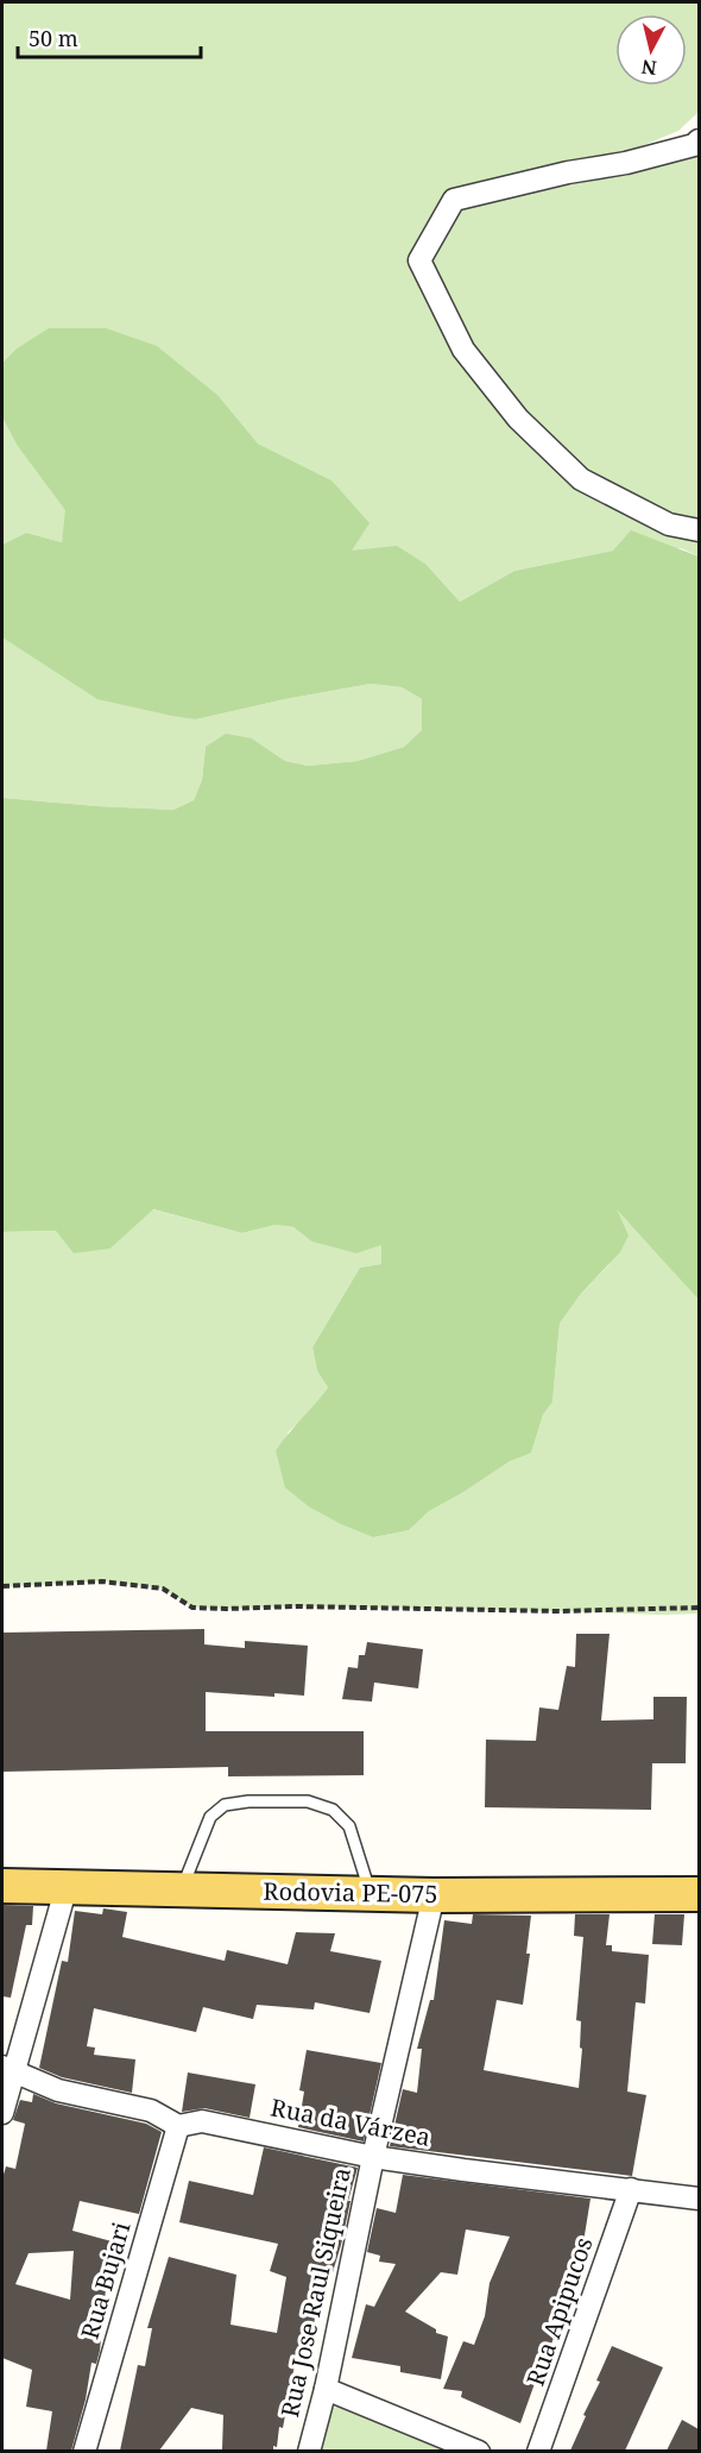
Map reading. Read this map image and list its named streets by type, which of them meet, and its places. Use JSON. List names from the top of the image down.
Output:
{
  "streets": {
    "main road": ["Rodovia PE-075"],
    "street": [
      "Rua da Várzea",
      "Rua Bujari",
      "Rua Jose Raul Siqueira",
      "Rua Apipucos"
    ]
  },
  "crossings": [
    ["Rodovia PE-075", "Rua Jose Raul Siqueira"],
    ["Rua da Várzea", "Rua Bujari"],
    ["Rua da Várzea", "Rua Jose Raul Siqueira"],
    ["Rua da Várzea", "Rua Apipucos"]
  ],
  "scale_bar": "50 m",
  "north": "bottom"
}
